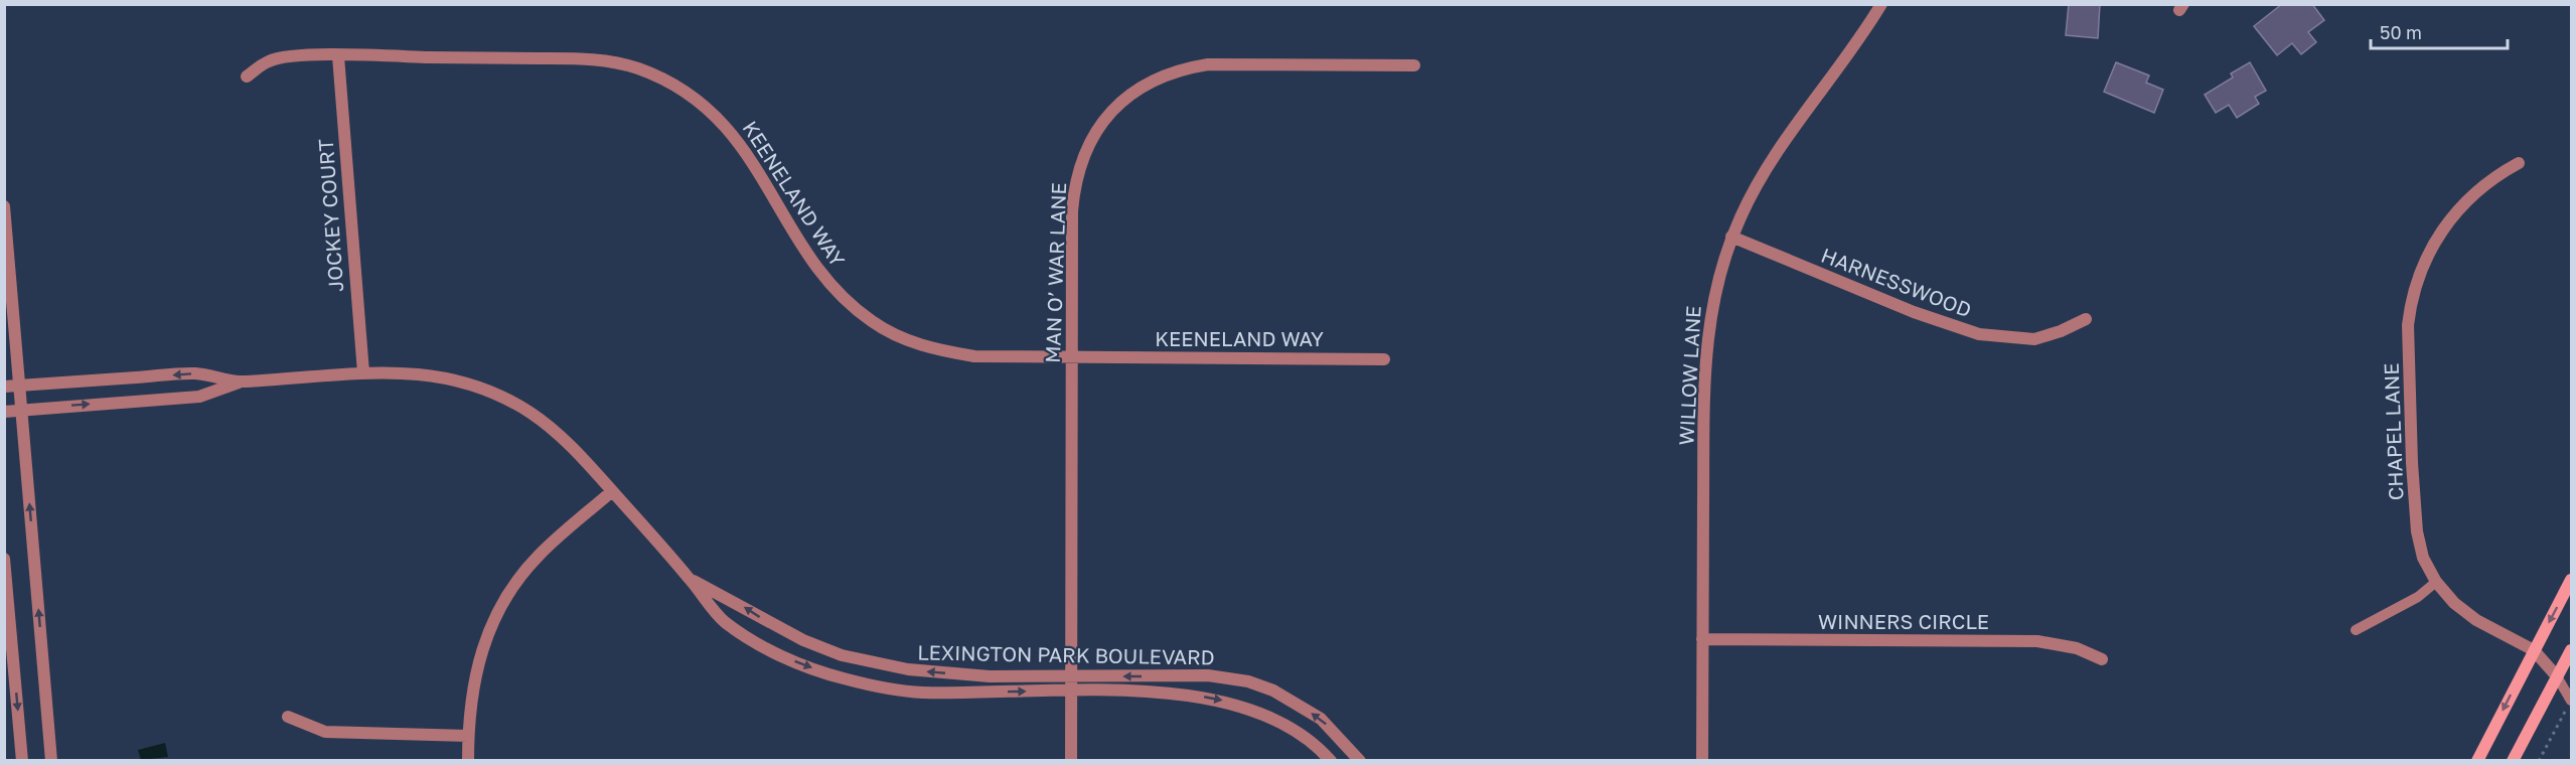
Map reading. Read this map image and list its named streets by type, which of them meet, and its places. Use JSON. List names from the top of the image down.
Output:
{
  "streets": {
    "street": [
      "KEENELAND WAY",
      "JOCKEY COURT",
      "MAN O’ WAR LANE",
      "HARNESSWOOD",
      "WILLOW LANE",
      "CHAPEL LANE",
      "WINNERS CIRCLE",
      "LEXINGTON PARK BOULEVARD"
    ]
  },
  "crossings": [
    ["KEENELAND WAY", "JOCKEY COURT"],
    ["KEENELAND WAY", "MAN O’ WAR LANE"],
    ["JOCKEY COURT", "LEXINGTON PARK BOULEVARD"],
    ["MAN O’ WAR LANE", "LEXINGTON PARK BOULEVARD"],
    ["HARNESSWOOD", "WILLOW LANE"],
    ["WILLOW LANE", "WINNERS CIRCLE"]
  ],
  "scale_bar": "50 m"
}
